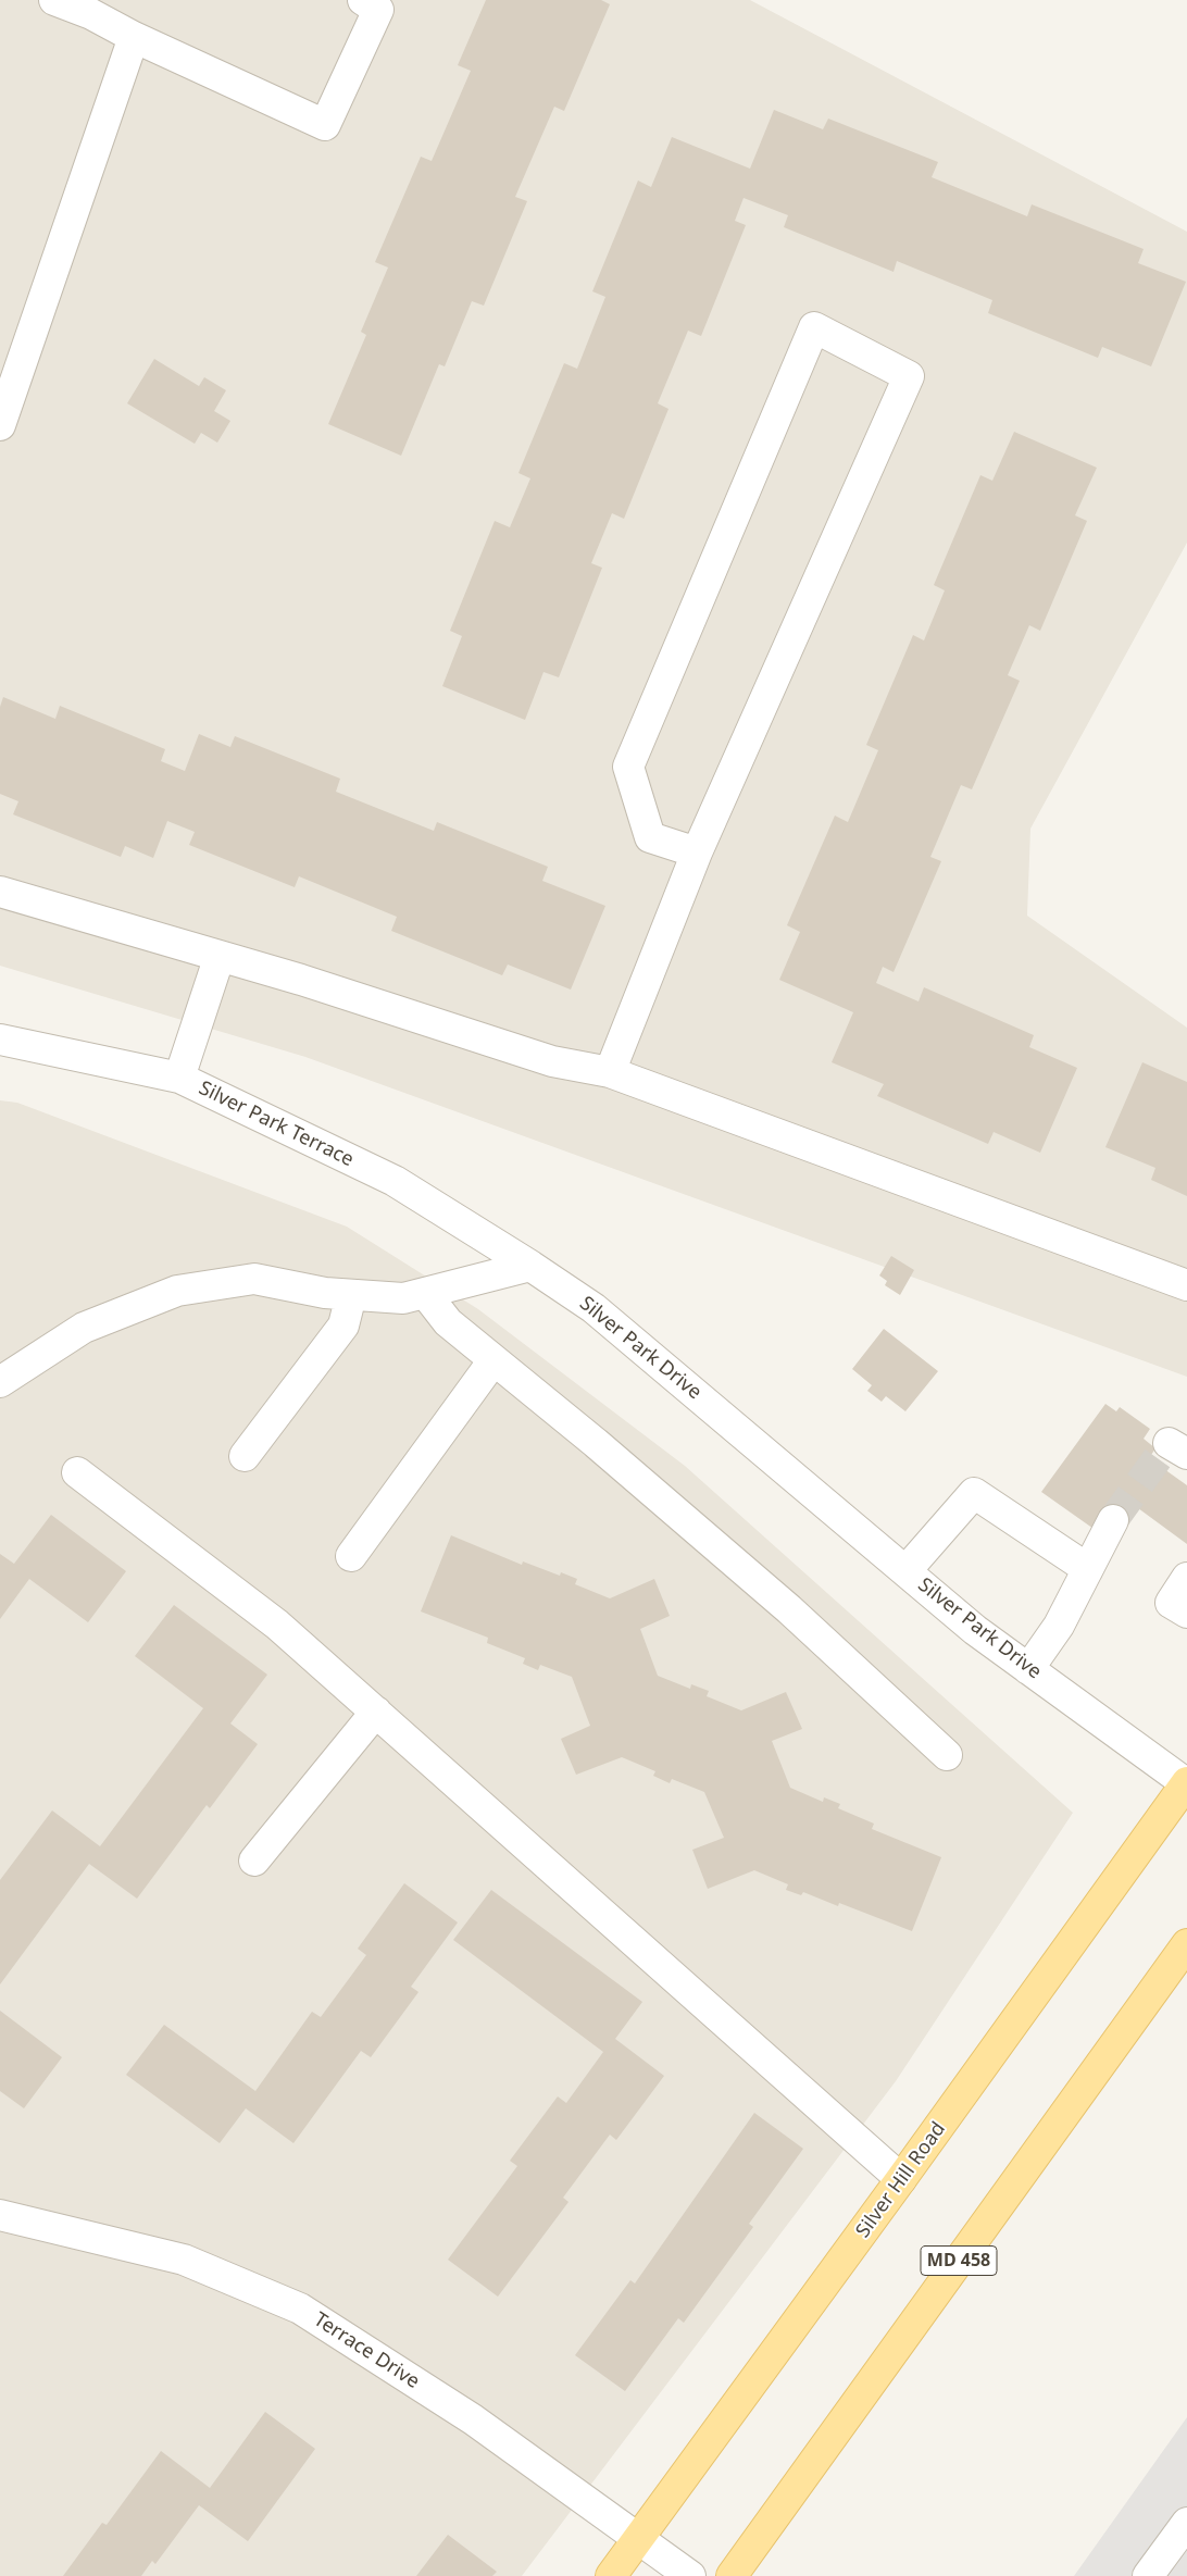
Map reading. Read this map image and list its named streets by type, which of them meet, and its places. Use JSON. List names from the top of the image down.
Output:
{
  "streets": {
    "main road": ["Silver Hill Road", "MD 458"],
    "street": ["Silver Park Terrace", "Silver Park Drive", "Terrace Drive"]
  },
  "crossings": [
    ["Silver Park Terrace", "Silver Park Drive"],
    ["Silver Park Drive", "Silver Hill Road"],
    ["Silver Hill Road", "Terrace Drive"]
  ]
}
